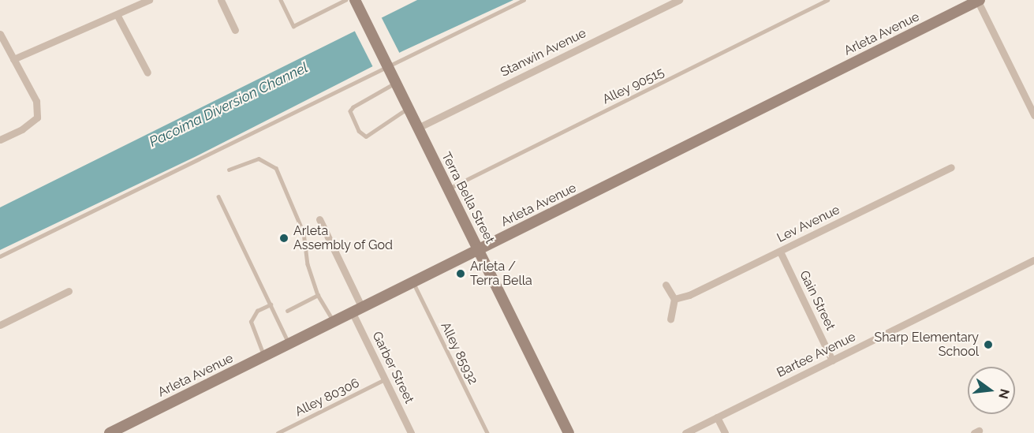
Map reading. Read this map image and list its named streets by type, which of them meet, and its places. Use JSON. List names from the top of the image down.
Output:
{
  "streets": {
    "main road": ["Arleta Avenue", "Terra Bella Street"],
    "street": [
      "Stanwin Avenue",
      "Lev Avenue",
      "Gain Street",
      "Bartee Avenue",
      "Garber Street"
    ],
    "lane": ["Alley 90515", "Alley 85932", "Alley 80306"]
  },
  "crossings": [
    ["Arleta Avenue", "Terra Bella Street"],
    ["Arleta Avenue", "Alley 85932"],
    ["Arleta Avenue", "Garber Street"],
    ["Stanwin Avenue", "Terra Bella Street"],
    ["Alley 90515", "Terra Bella Street"],
    ["Lev Avenue", "Gain Street"],
    ["Gain Street", "Bartee Avenue"],
    ["Garber Street", "Alley 80306"]
  ],
  "water": ["Pacoima Diversion Channel"],
  "places": ["Arleta Assembly of God", "Arleta / Terra Bella", "Sharp Elementary School"],
  "north": "right"
}
